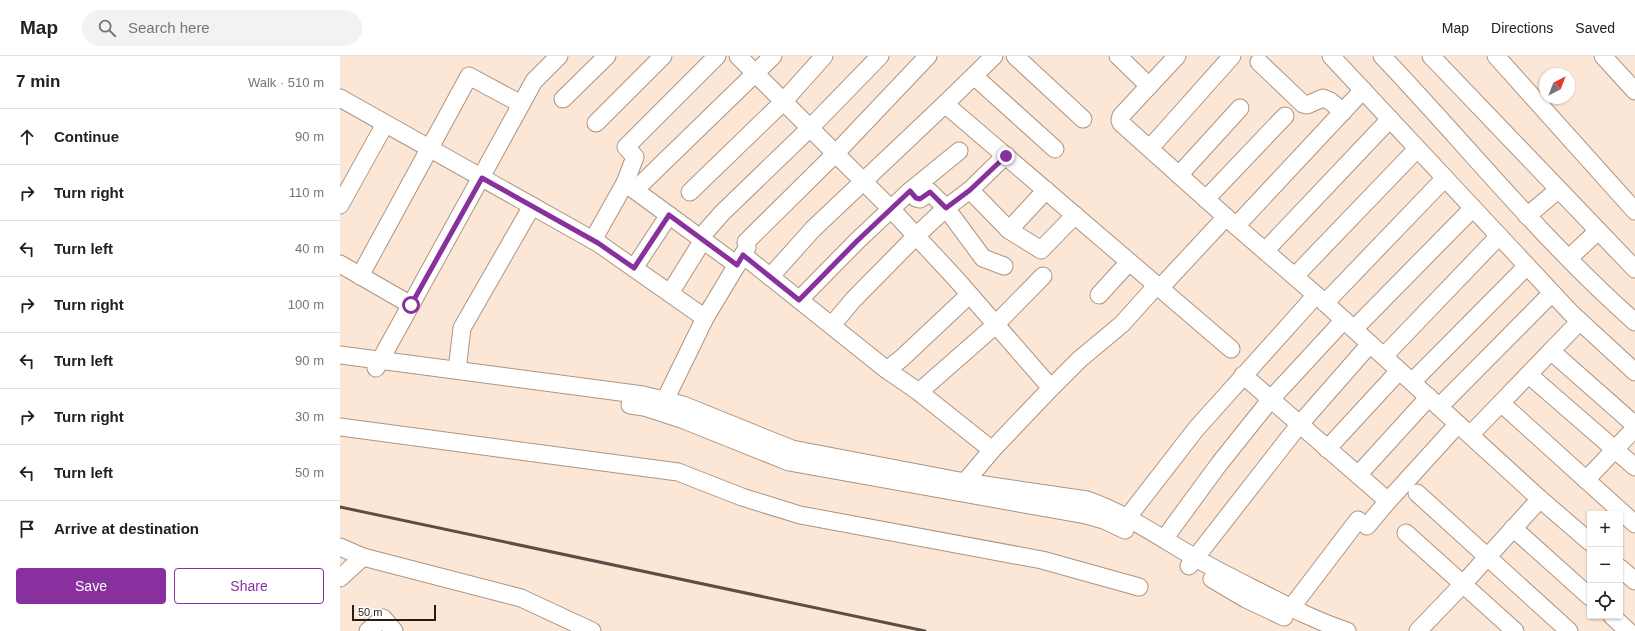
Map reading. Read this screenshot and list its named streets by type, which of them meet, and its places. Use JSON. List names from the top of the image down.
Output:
{
  "scale_bar": "50 m",
  "north": "top right",
  "page": {
    "header": "Map",
    "search": "Search here",
    "nav": ["Map", "Directions", "Saved"],
    "heading": ["7 min", "Walk · 510 m"],
    "list": [
      ["Continue", "90 m"],
      ["Turn right", "110 m"],
      ["Turn left", "40 m"],
      ["Turn right", "100 m"],
      ["Turn left", "90 m"],
      ["Turn right", "30 m"],
      ["Turn left", "50 m"],
      "Arrive at destination"
    ],
    "map_buttons": ["+", "−"],
    "buttons": ["Save", "Share"],
    "scale": "50 m"
  }
}
